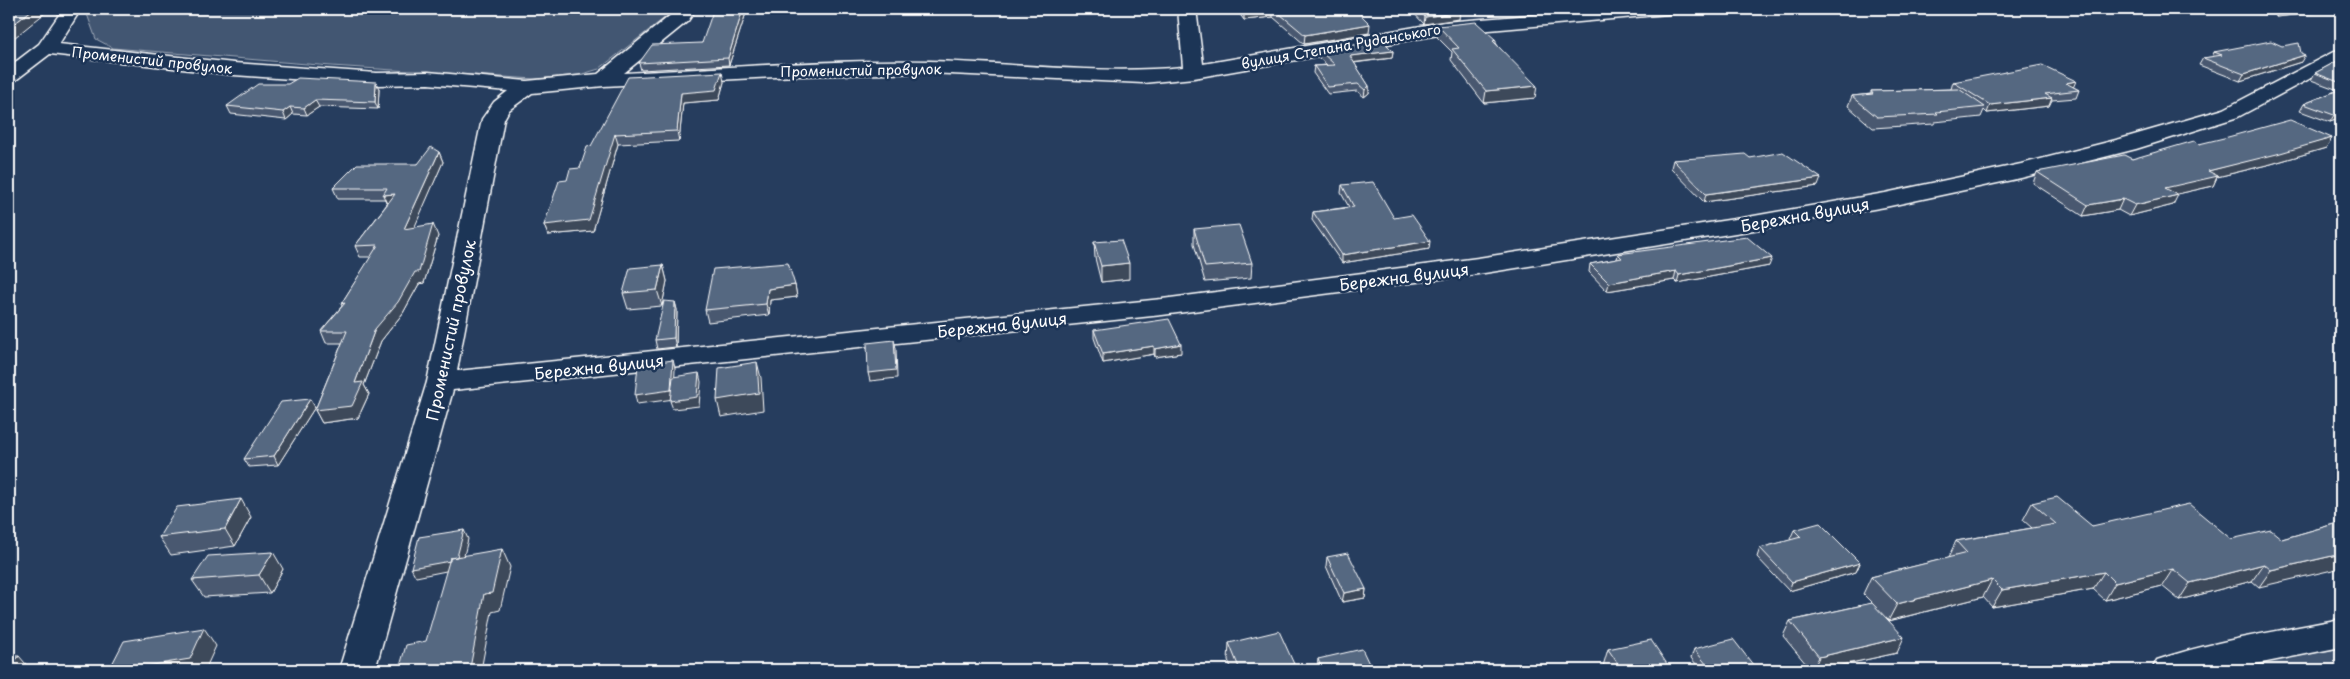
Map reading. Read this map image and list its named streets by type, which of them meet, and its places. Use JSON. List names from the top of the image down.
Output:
{
  "streets": {
    "street": ["вулиця Степана Руданського", "Променистий провулок", "Бережна вулиця"]
  },
  "crossings": [
    ["вулиця Степана Руданського", "Променистий провулок"],
    ["Променистий провулок", "Бережна вулиця"]
  ]
}
